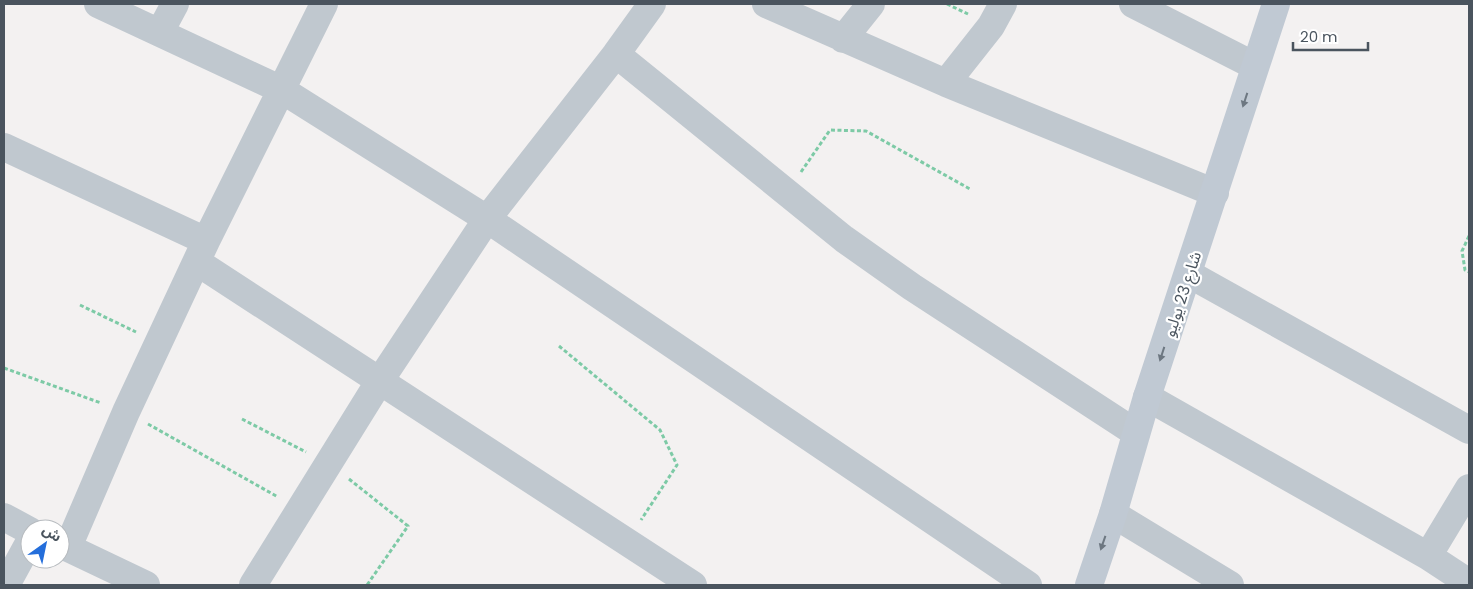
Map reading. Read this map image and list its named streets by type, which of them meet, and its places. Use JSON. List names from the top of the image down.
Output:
{
  "streets": {
    "street": ["شارع 23 يوليو"]
  },
  "one_way": ["شارع 23 يوليو"],
  "scale_bar": "20 m",
  "north": "top right"
}
